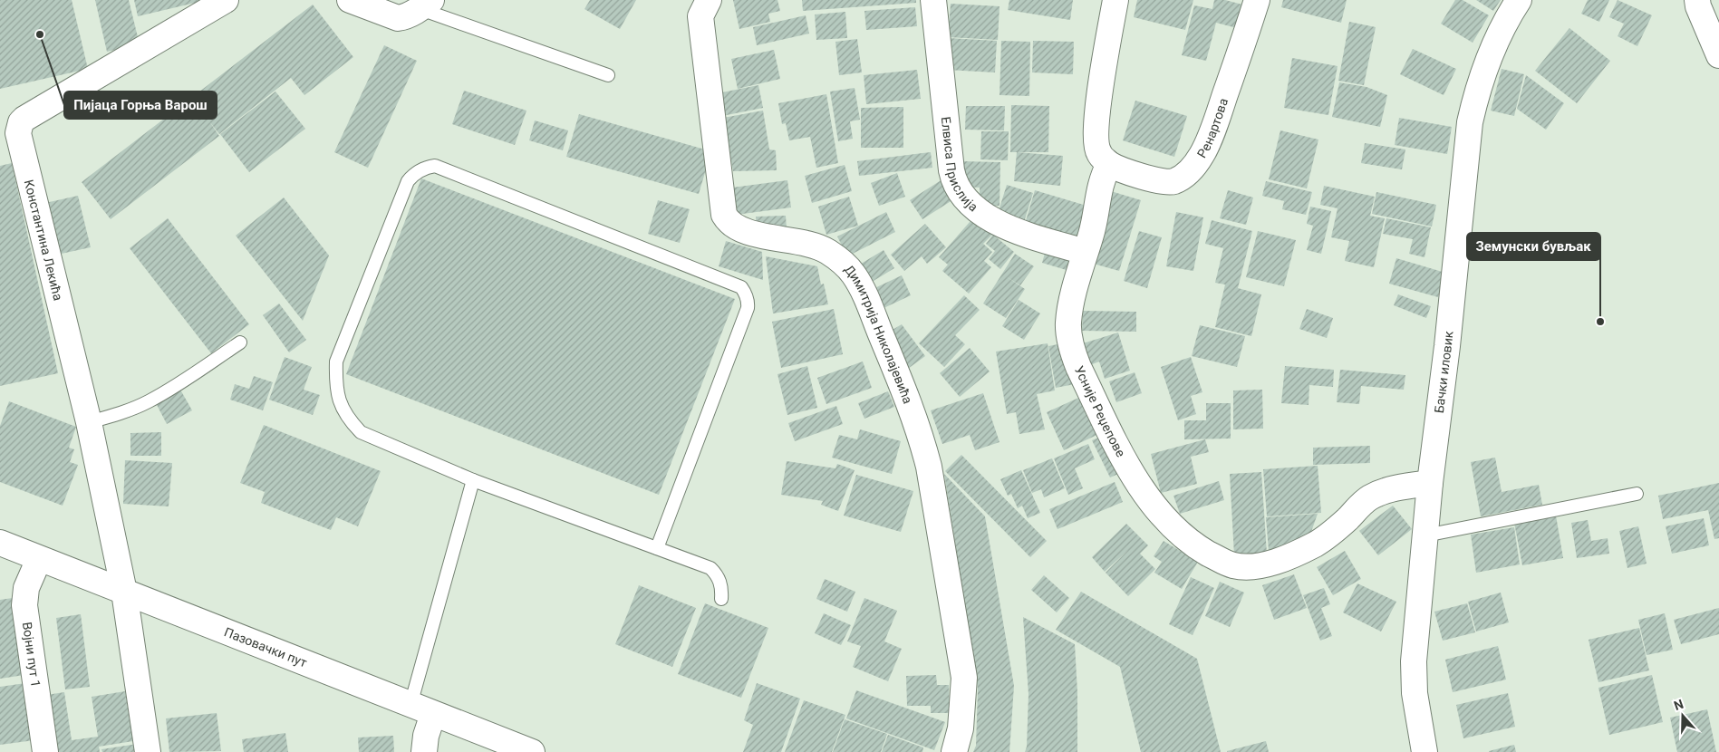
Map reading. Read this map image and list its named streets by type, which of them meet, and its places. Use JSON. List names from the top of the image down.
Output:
{
  "streets": {
    "street": [
      "Ренартова",
      "Елвиса Прислија",
      "Константина Лекића",
      "Димитрија Николајевића",
      "Бачки иловик",
      "Усније Реџепове",
      "Пазовачки пут",
      "Војни пут 1"
    ]
  },
  "crossings": [
    ["Ренартова", "Усније Реџепове"],
    ["Елвиса Прислија", "Усније Реџепове"],
    ["Константина Лекића", "Пазовачки пут"],
    ["Бачки иловик", "Усније Реџепове"],
    ["Пазовачки пут", "Војни пут 1"]
  ],
  "places": ["Пијаца Горња Варош", "Земунски бувљак"],
  "north": "top"
}
